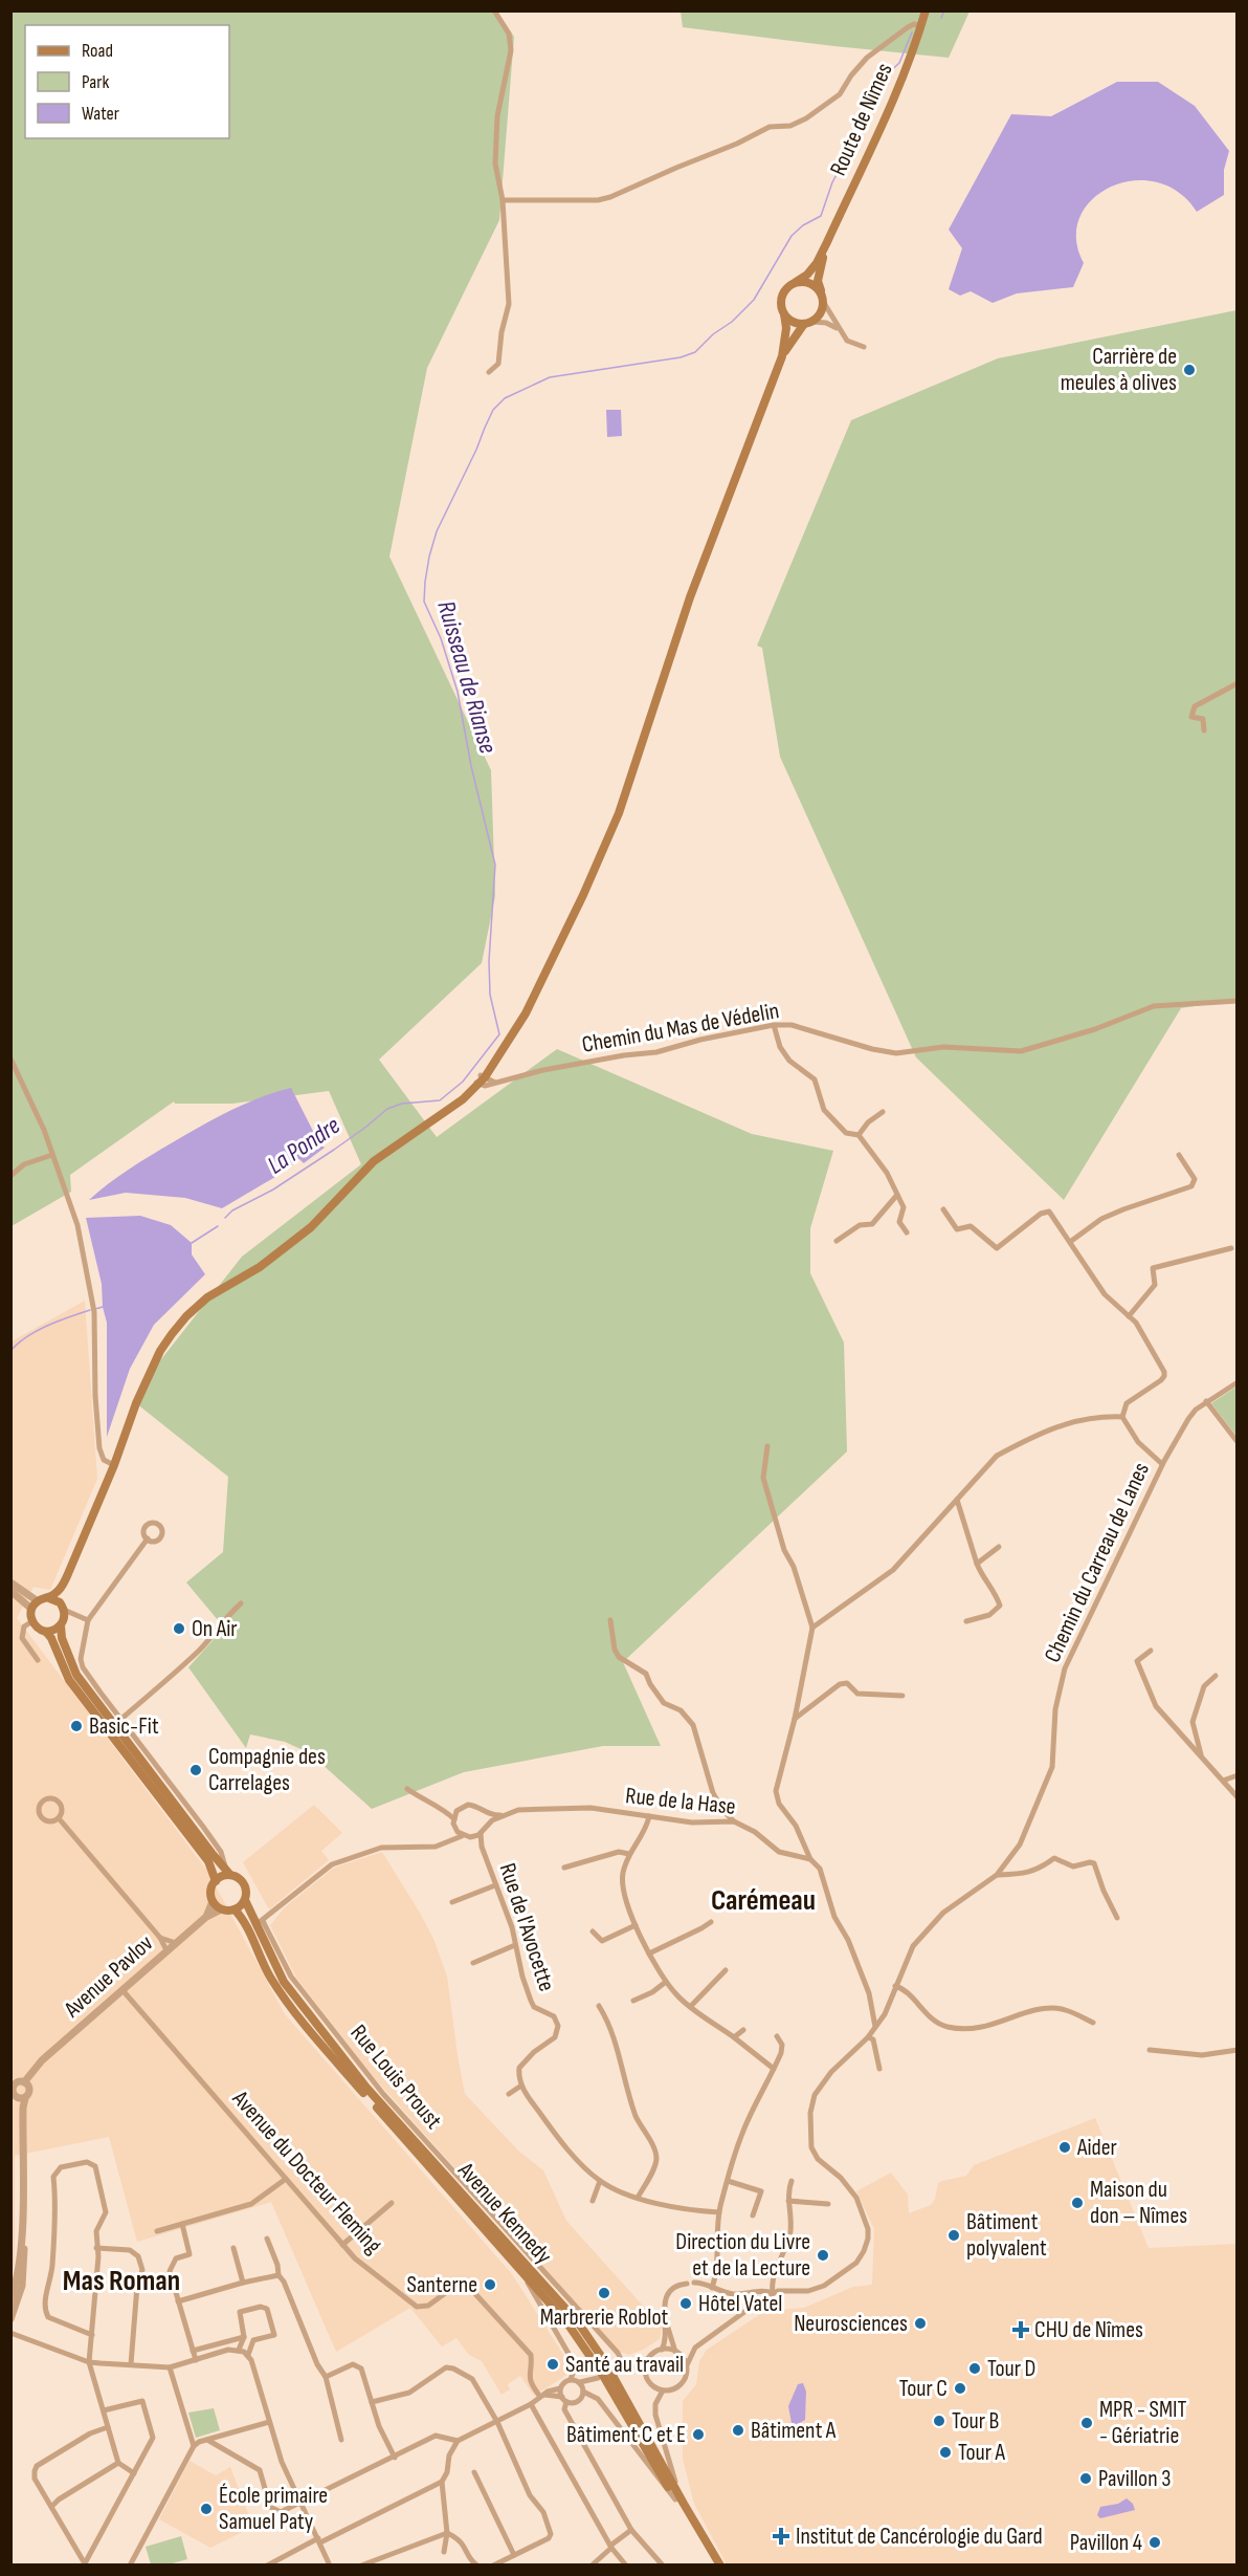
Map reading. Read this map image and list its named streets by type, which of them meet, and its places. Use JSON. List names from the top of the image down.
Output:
{
  "streets": {
    "main road": ["Route de Nîmes", "Avenue Kennedy"],
    "street": [
      "Chemin du Mas de Védelin",
      "Chemin du Carreau de Lanes",
      "Rue de la Hase",
      "Rue de l'Avocette",
      "Avenue Pavlov",
      "Rue Louis Proust",
      "Avenue du Docteur Fleming"
    ]
  },
  "crossings": [
    ["Avenue Pavlov", "Avenue du Docteur Fleming"],
    ["Avenue Pavlov", "Avenue Kennedy"],
    ["Rue Louis Proust", "Avenue Kennedy"]
  ],
  "districts": ["Carémeau", "Mas Roman"],
  "water": ["Ruisseau de Rianse", "La Pondre"],
  "places": {
    "other": [
      "Carrière de meules à olives",
      "On Air",
      "Basic-Fit",
      "Compagnie des Carrelages",
      "Aider",
      "Maison du don – Nîmes",
      "Bâtiment polyvalent",
      "Direction du Livre et de la Lecture",
      "Santerne",
      "Marbrerie Roblot",
      "Hôtel Vatel",
      "Neurosciences",
      "Santé au travail",
      "Tour D",
      "Tour C",
      "Tour B",
      "MPR - SMIT - Gériatrie",
      "Bâtiment A",
      "Bâtiment C et E",
      "Tour A",
      "Pavillon 3",
      "École primaire Samuel Paty",
      "Pavillon 4"
    ],
    "health": ["CHU de Nîmes", "Institut de Cancérologie du Gard"]
  },
  "legend": ["Road", "Park", "Water"]
}
